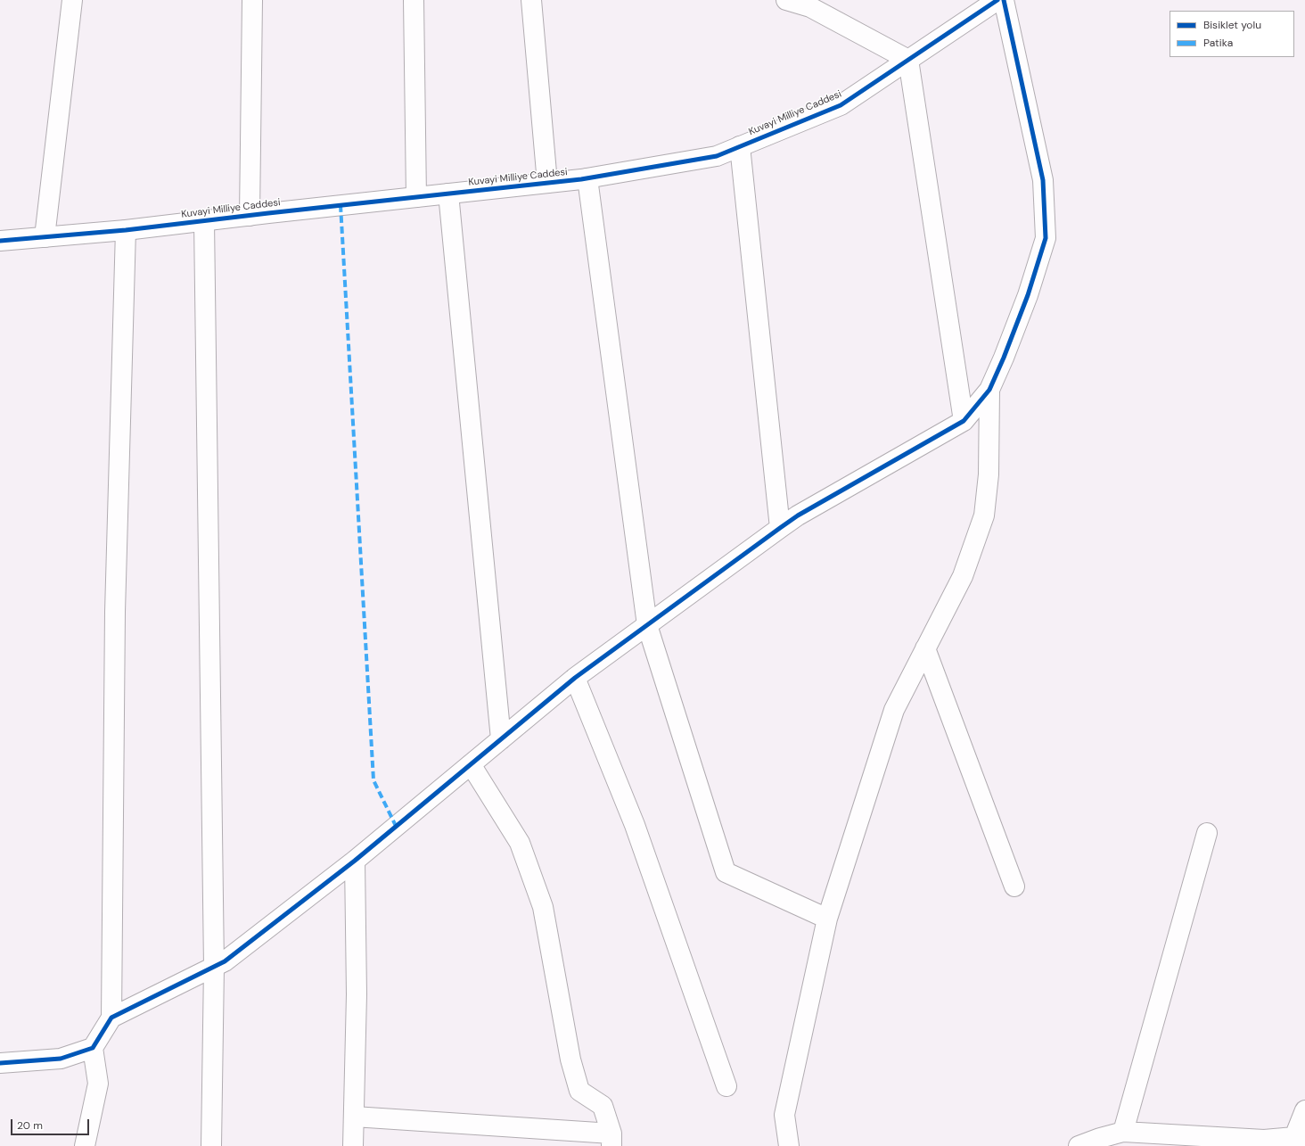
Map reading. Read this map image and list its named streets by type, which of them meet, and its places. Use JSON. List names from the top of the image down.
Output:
{
  "streets": {
    "street": ["Kuvayi Milliye Caddesi"]
  },
  "legend": ["Bisiklet yolu", "Patika"],
  "scale_bar": "20 m"
}
